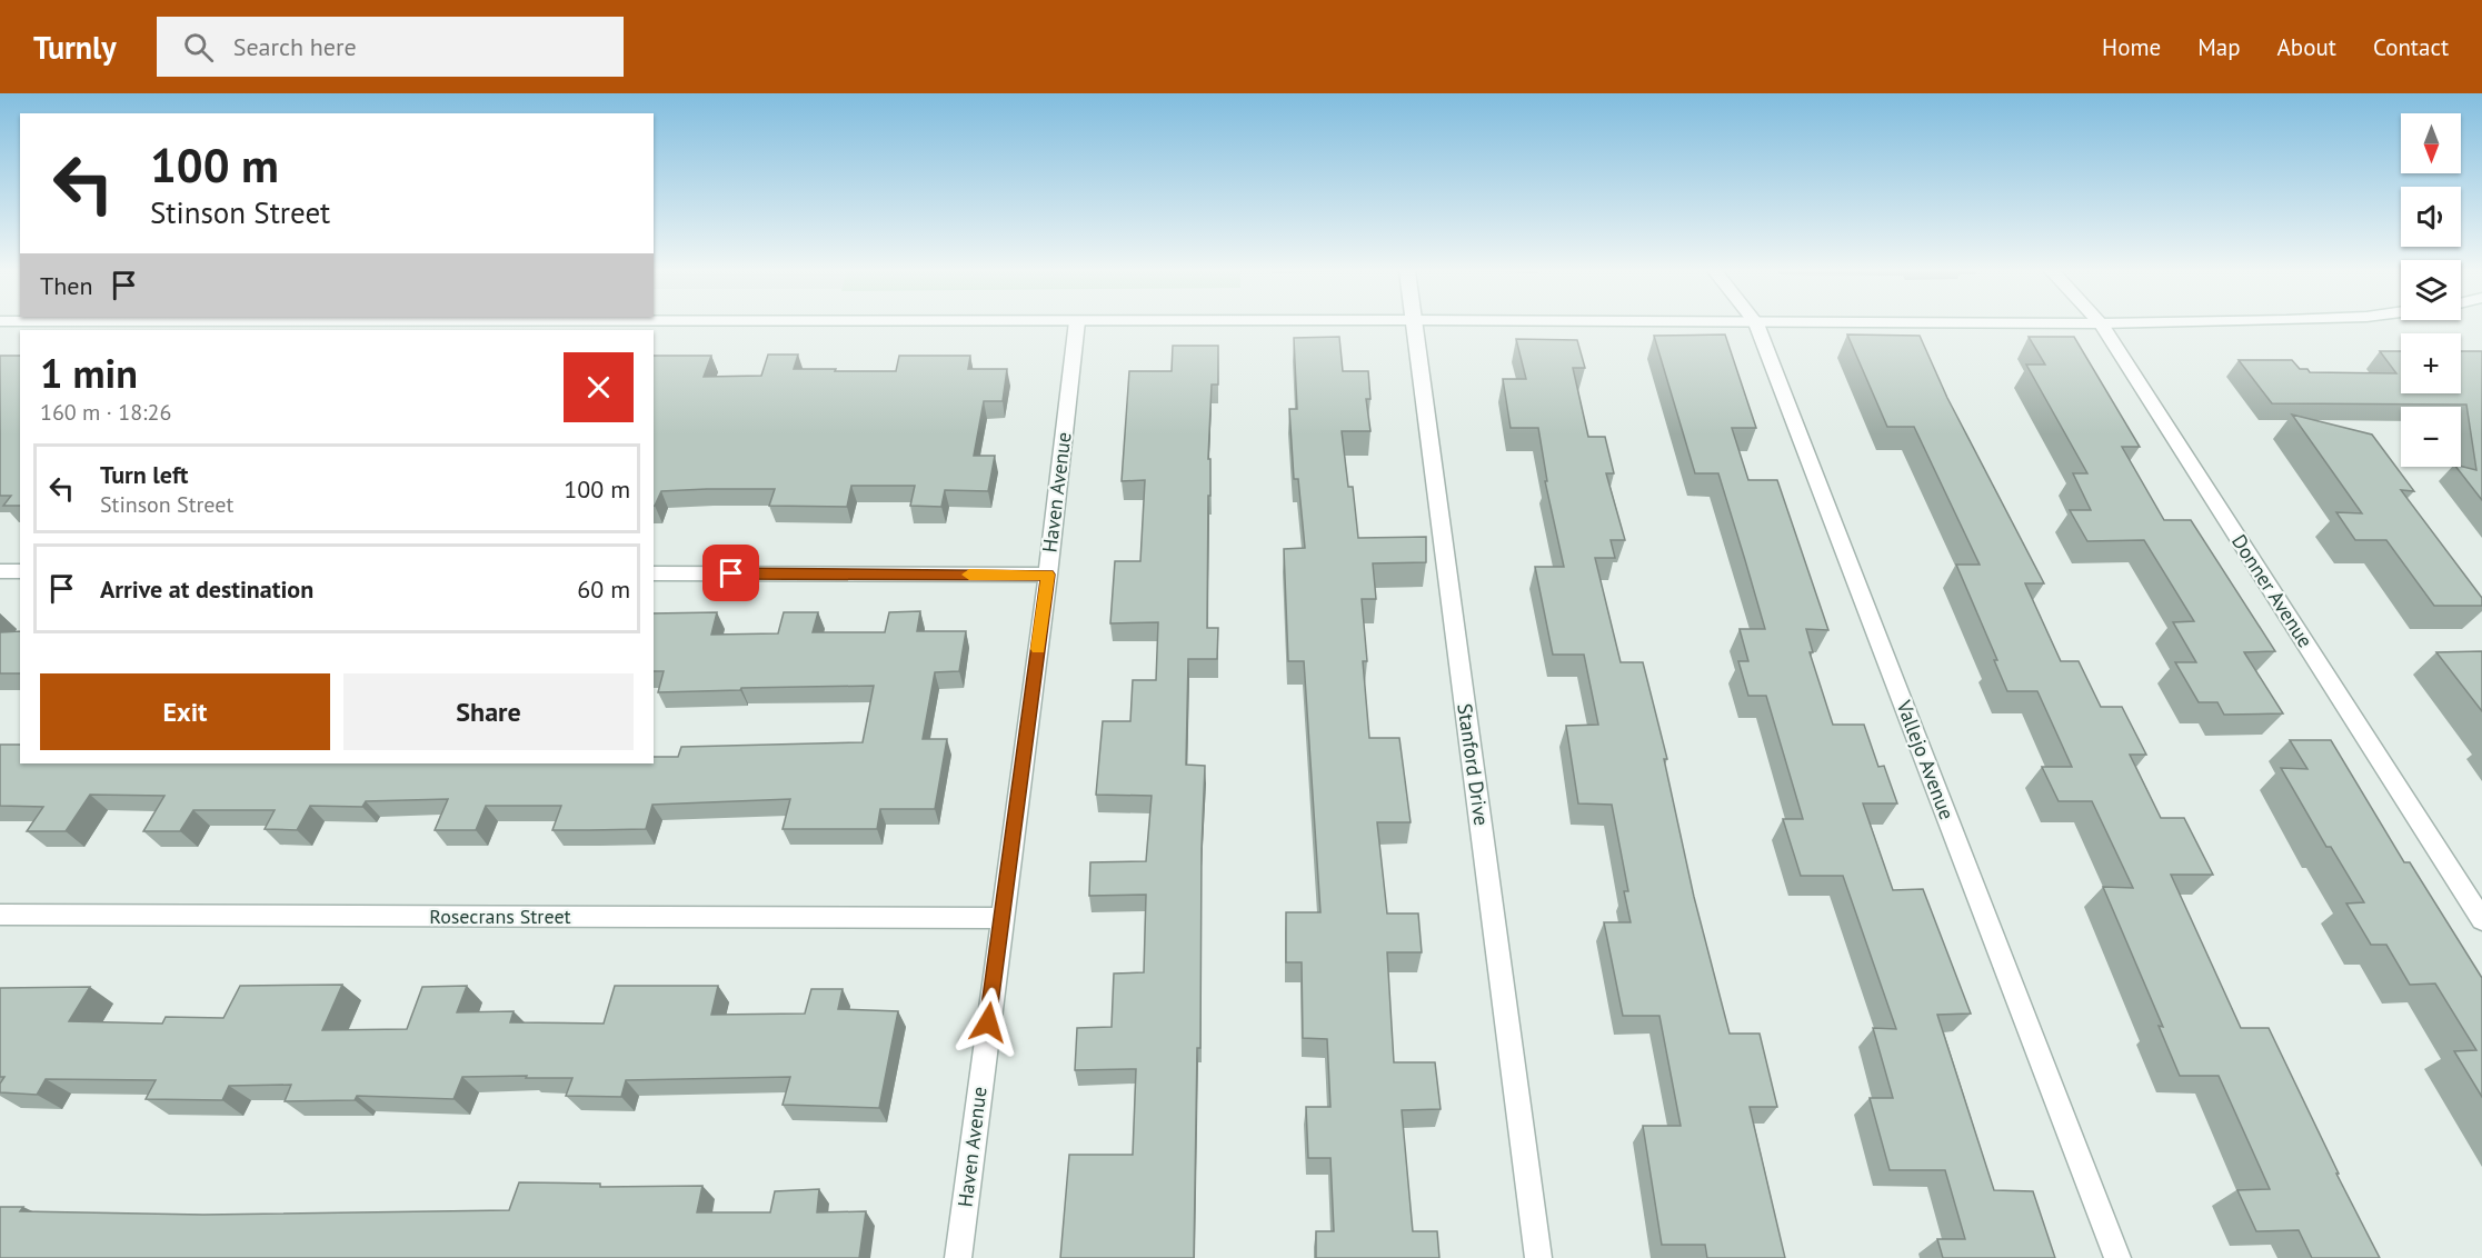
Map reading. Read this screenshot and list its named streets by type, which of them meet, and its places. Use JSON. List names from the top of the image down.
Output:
{
  "streets": {
    "street": [
      "Haven Avenue",
      "Donner Avenue",
      "Vallejo Avenue",
      "Stanford Drive",
      "Rosecrans Street"
    ]
  },
  "crossings": [
    ["Haven Avenue", "Rosecrans Street"]
  ],
  "north": "bottom",
  "page": {
    "header": "Turnly",
    "search": "Search here",
    "nav": [
      "Home",
      "Map",
      "About",
      "Contact"
    ],
    "map_buttons": ["+", "−"],
    "turn": ["100 m", "Stinson Street"],
    "then": "Then",
    "heading": ["1 min", "160 m · 18:26"],
    "list": [
      {
        "name": "Turn left",
        "note": "Stinson Street",
        "value": "100 m"
      },
      {
        "name": "Arrive at destination",
        "value": "60 m"
      }
    ],
    "buttons": ["Exit", "Share"]
  }
}
